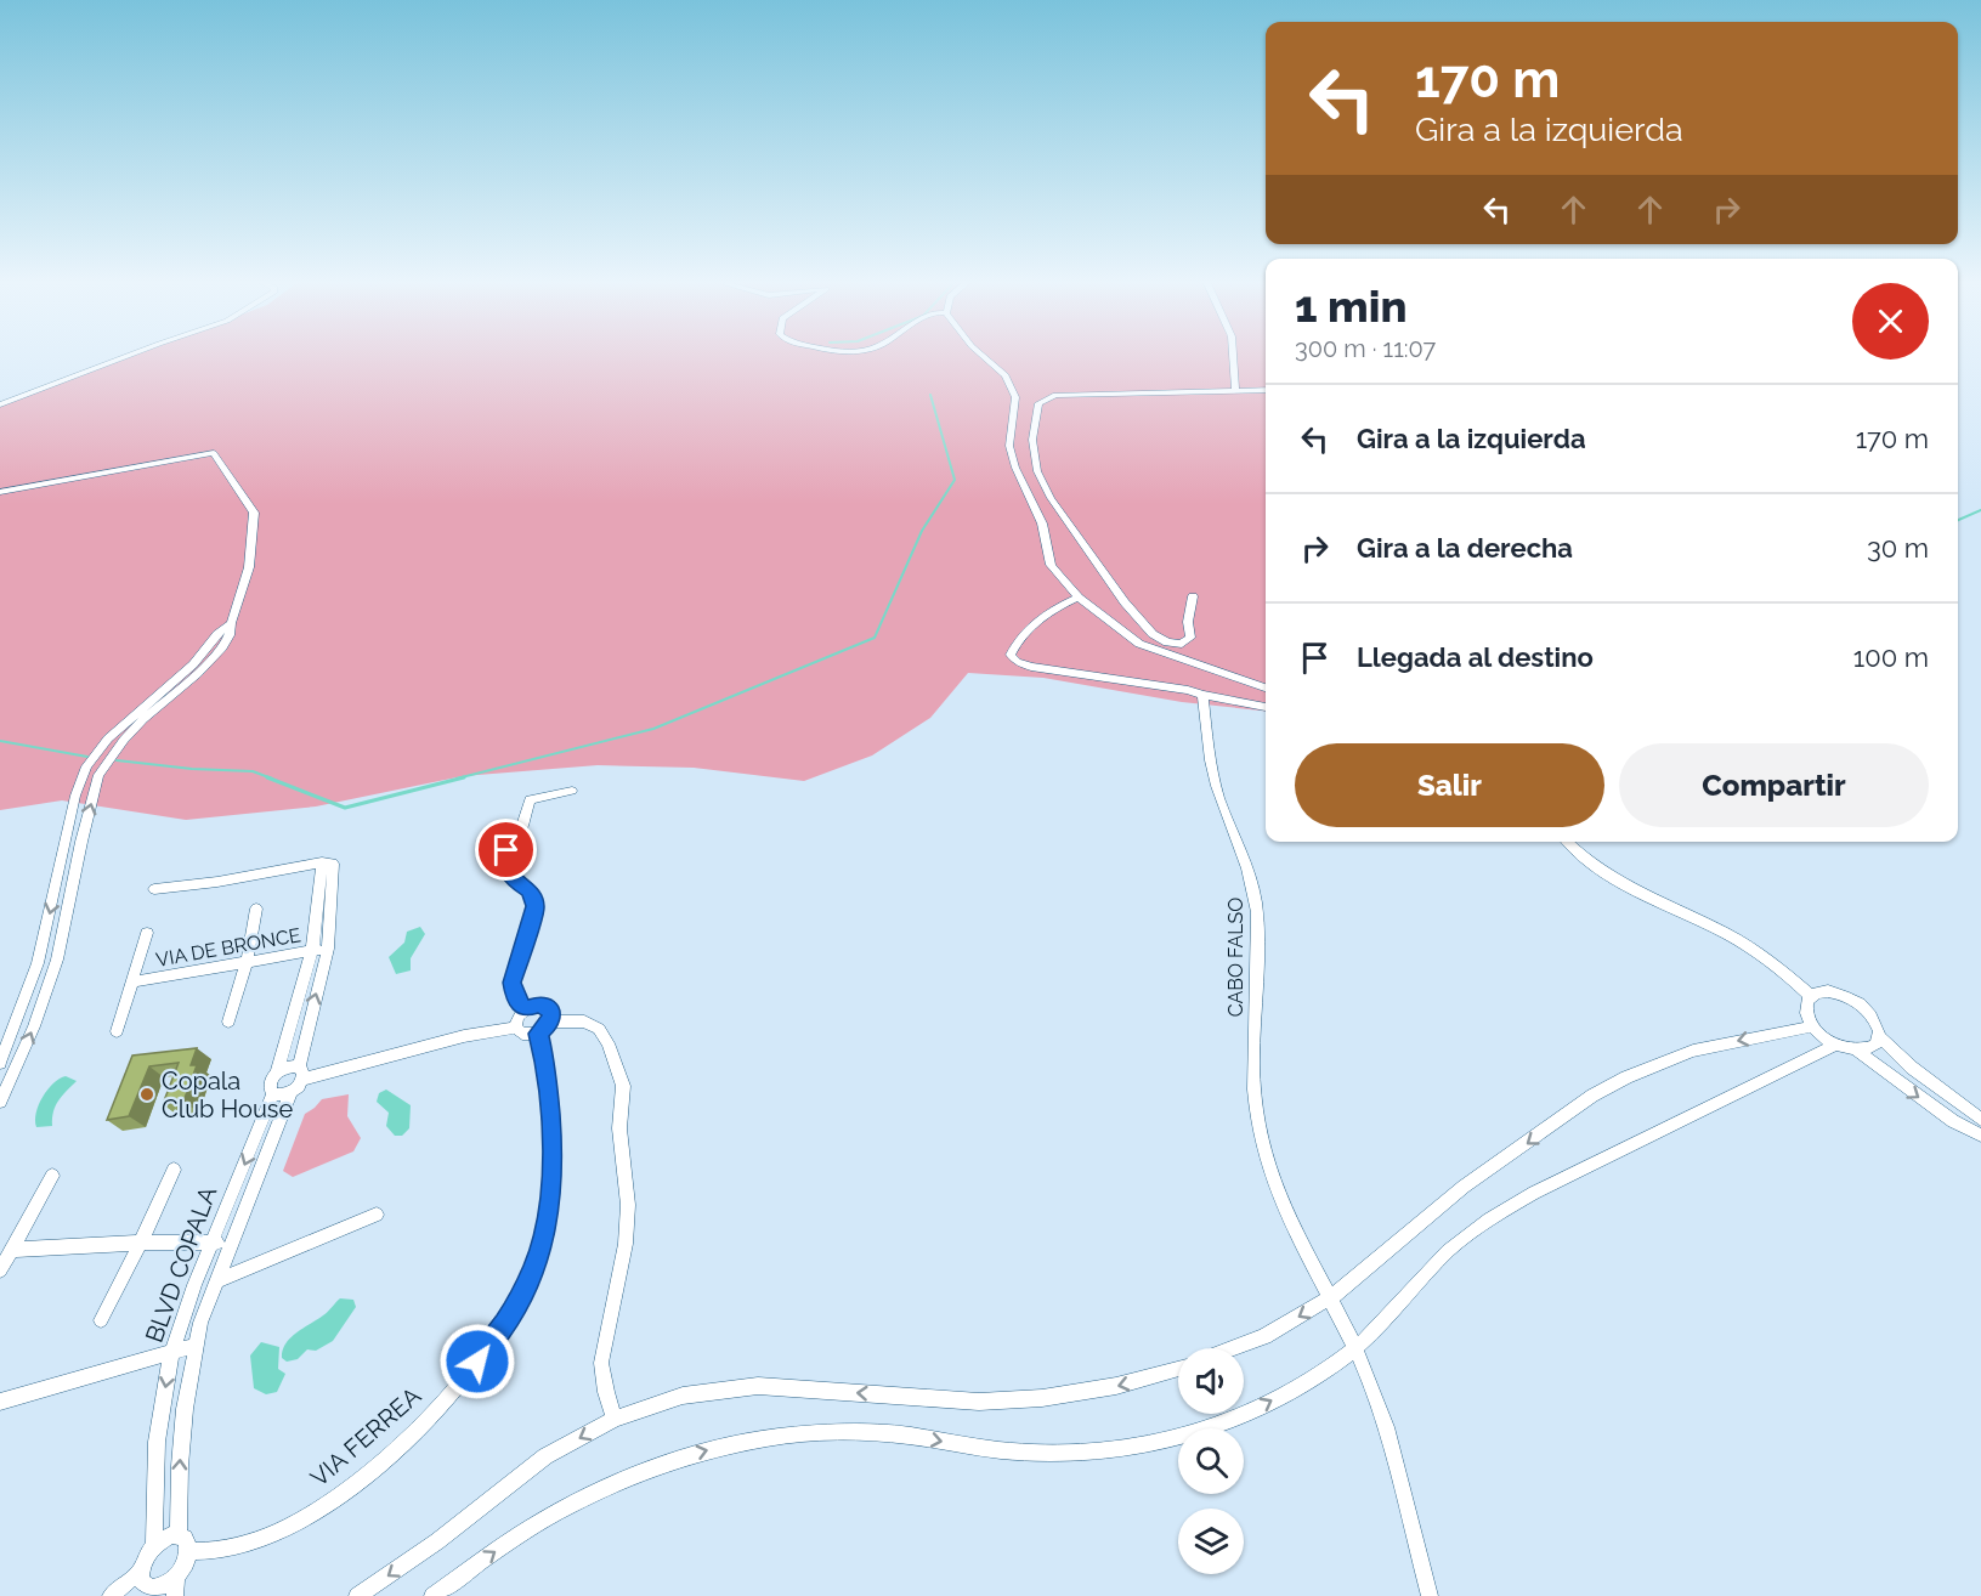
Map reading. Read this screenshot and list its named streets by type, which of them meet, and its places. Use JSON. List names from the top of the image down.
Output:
{
  "streets": {
    "street": [
      "VIA DE BRONCE",
      "CABO FALSO",
      "BLVD COPALA",
      "VIA FERREA"
    ]
  },
  "crossings": [
    ["VIA DE BRONCE", "BLVD COPALA"],
    ["BLVD COPALA", "VIA FERREA"]
  ],
  "places": ["Copala Club House"],
  "page": {
    "turn": ["170 m", "Gira a la izquierda"],
    "heading": ["1 min", "300 m · 11:07"],
    "list": [
      {
        "name": "Gira a la izquierda",
        "value": "170 m"
      },
      {
        "name": "Gira a la derecha",
        "value": "30 m"
      },
      {
        "name": "Llegada al destino",
        "value": "100 m"
      }
    ],
    "buttons": ["Salir", "Compartir"]
  }
}
